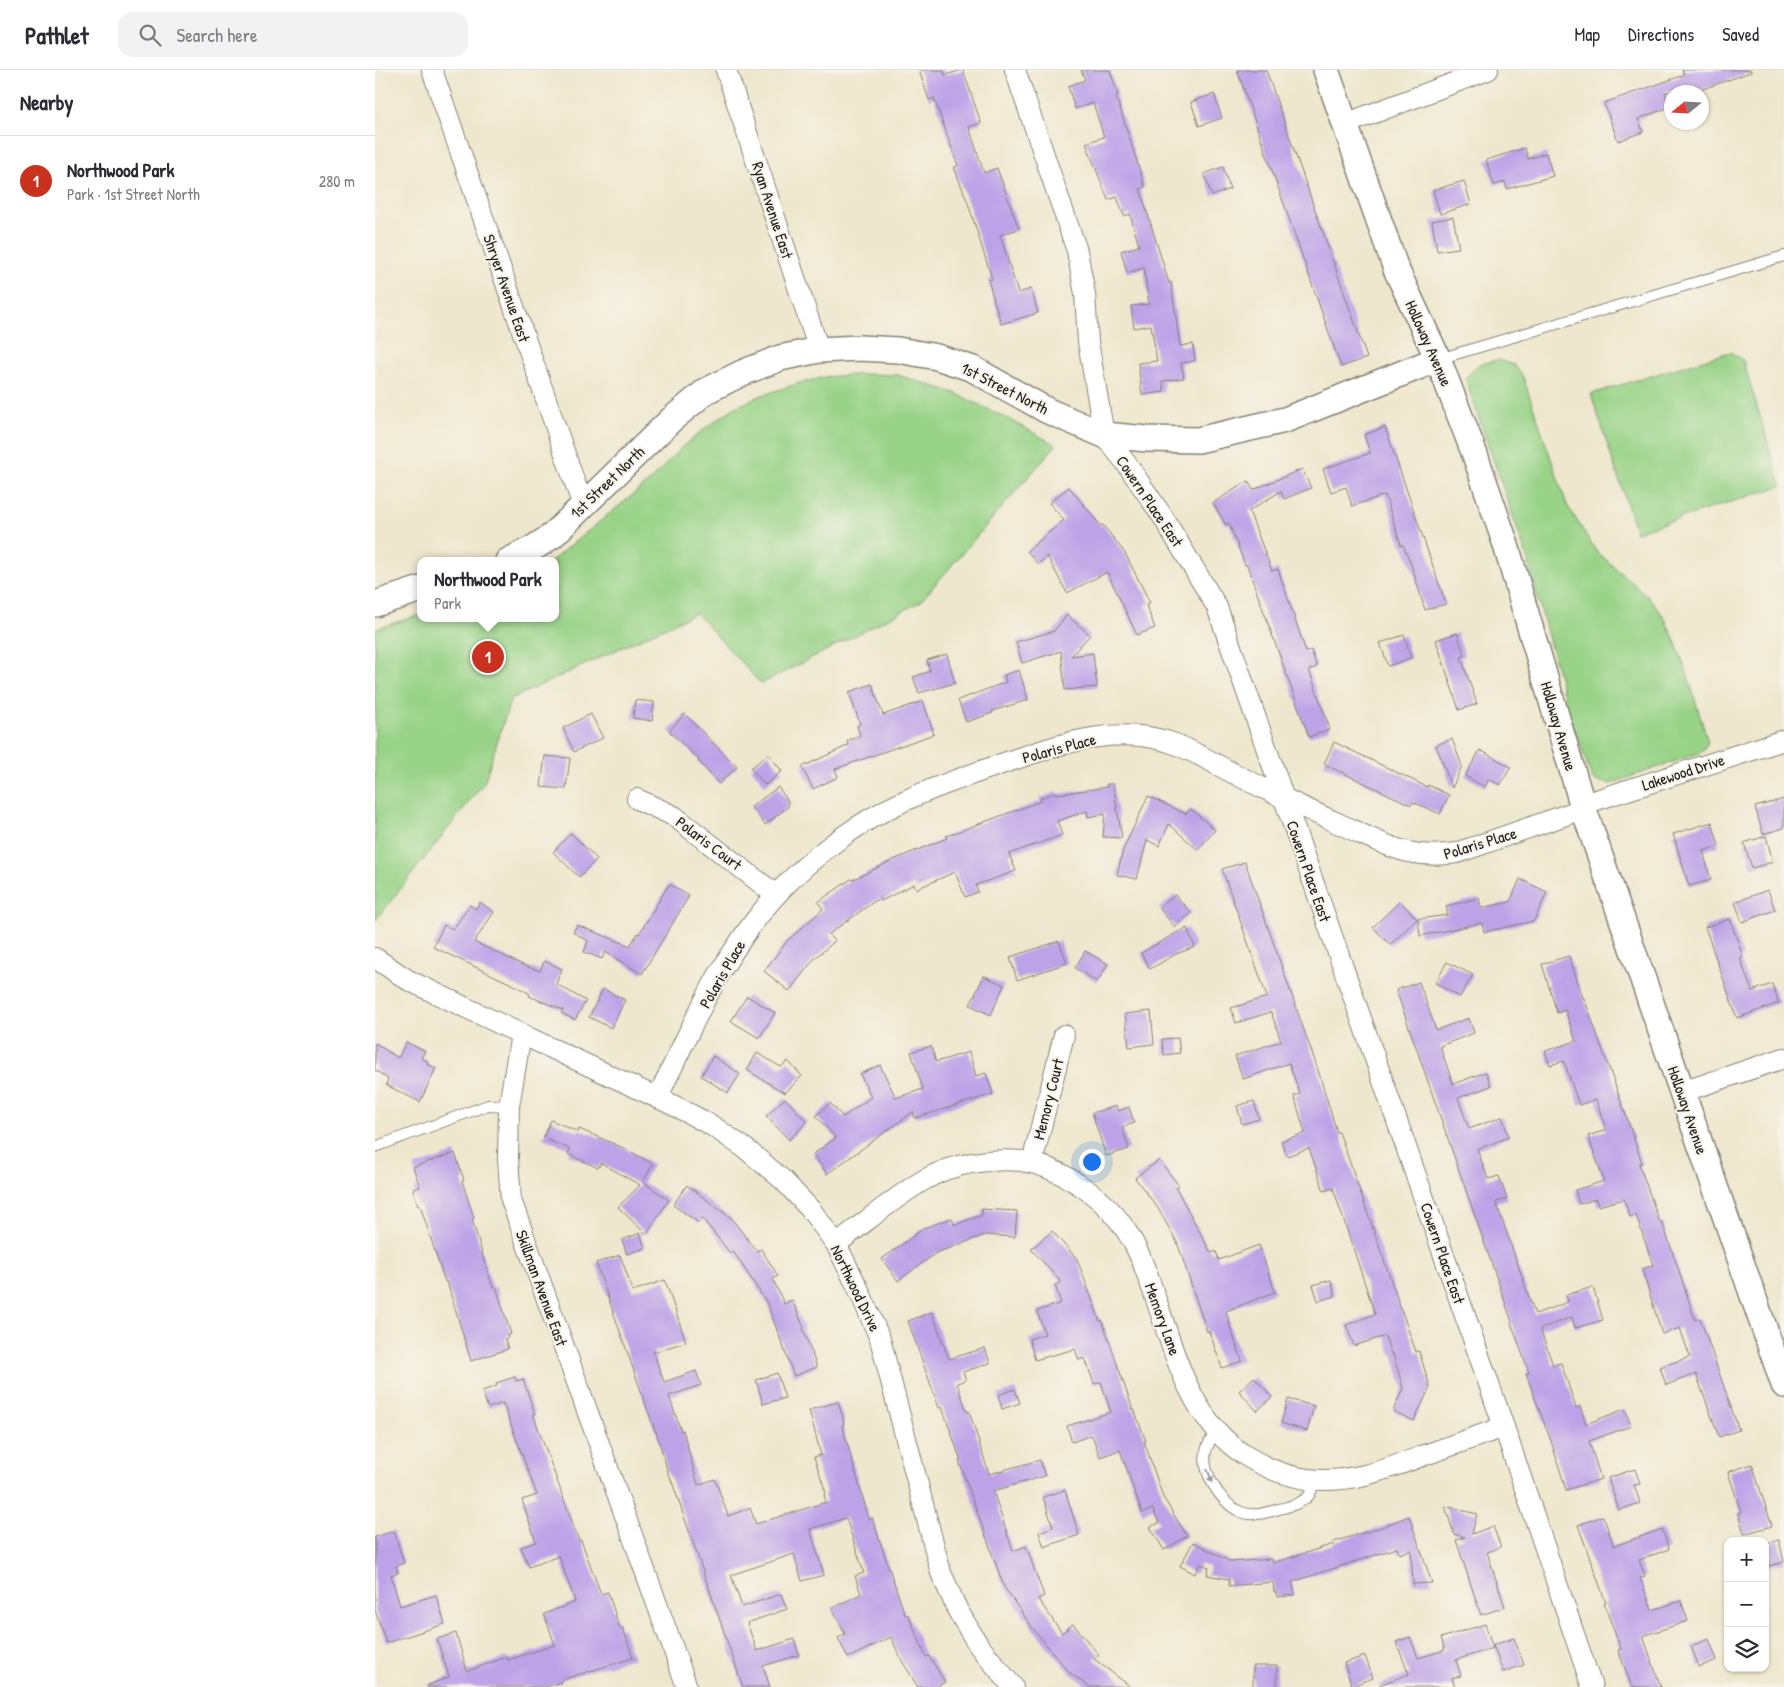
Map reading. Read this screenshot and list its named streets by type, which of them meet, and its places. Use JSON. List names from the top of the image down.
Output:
{
  "streets": {
    "street": [
      "Ryan Avenue East",
      "Shryer Avenue East",
      "Holloway Avenue",
      "1st Street North",
      "Cowern Place East",
      "Polaris Place",
      "Lakewood Drive",
      "Polaris Court",
      "Memory Court",
      "Skillman Avenue East",
      "Northwood Drive",
      "Memory Lane"
    ]
  },
  "crossings": [
    ["Ryan Avenue East", "1st Street North"],
    ["Shryer Avenue East", "1st Street North"],
    ["Holloway Avenue", "1st Street North"],
    ["Holloway Avenue", "Polaris Place"],
    ["Holloway Avenue", "Lakewood Drive"],
    ["1st Street North", "Cowern Place East"],
    ["Cowern Place East", "Polaris Place"],
    ["Cowern Place East", "Memory Lane"],
    ["Polaris Place", "Lakewood Drive"],
    ["Polaris Place", "Polaris Court"],
    ["Polaris Place", "Northwood Drive"],
    ["Memory Court", "Memory Lane"],
    ["Skillman Avenue East", "Northwood Drive"],
    ["Northwood Drive", "Memory Lane"]
  ],
  "north": "left",
  "page": {
    "header": "Pathlet",
    "search": "Search here",
    "nav": ["Map", "Directions", "Saved"],
    "heading": "Nearby",
    "list": [
      {
        "mark": "1",
        "name": "Northwood Park",
        "note": "Park · 1st Street North",
        "value": "280 m"
      }
    ],
    "popup": ["Northwood Park", "Park"],
    "pins": "1",
    "map_buttons": ["+", "−"]
  }
}
